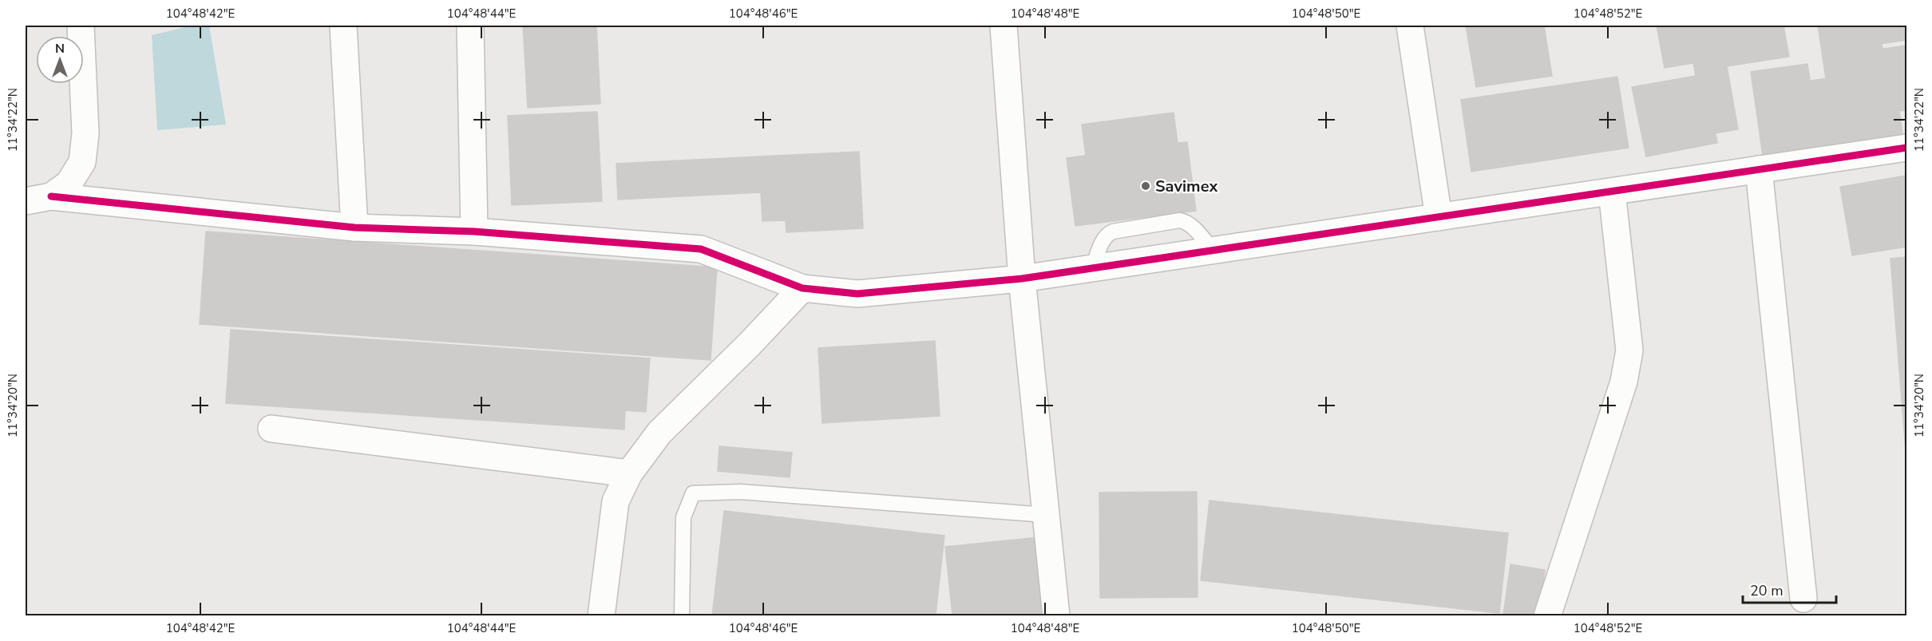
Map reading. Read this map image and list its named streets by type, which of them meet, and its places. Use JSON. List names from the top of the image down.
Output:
{
  "places": ["Savimex"],
  "scale_bar": "20 m",
  "north": "top",
  "coordinates": [
    "104°48'42\"E",
    "104°48'44\"E",
    "104°48'46\"E",
    "104°48'48\"E",
    "104°48'50\"E",
    "104°48'52\"E",
    "11°34'22\"N",
    "11°34'20\"N"
  ]
}
